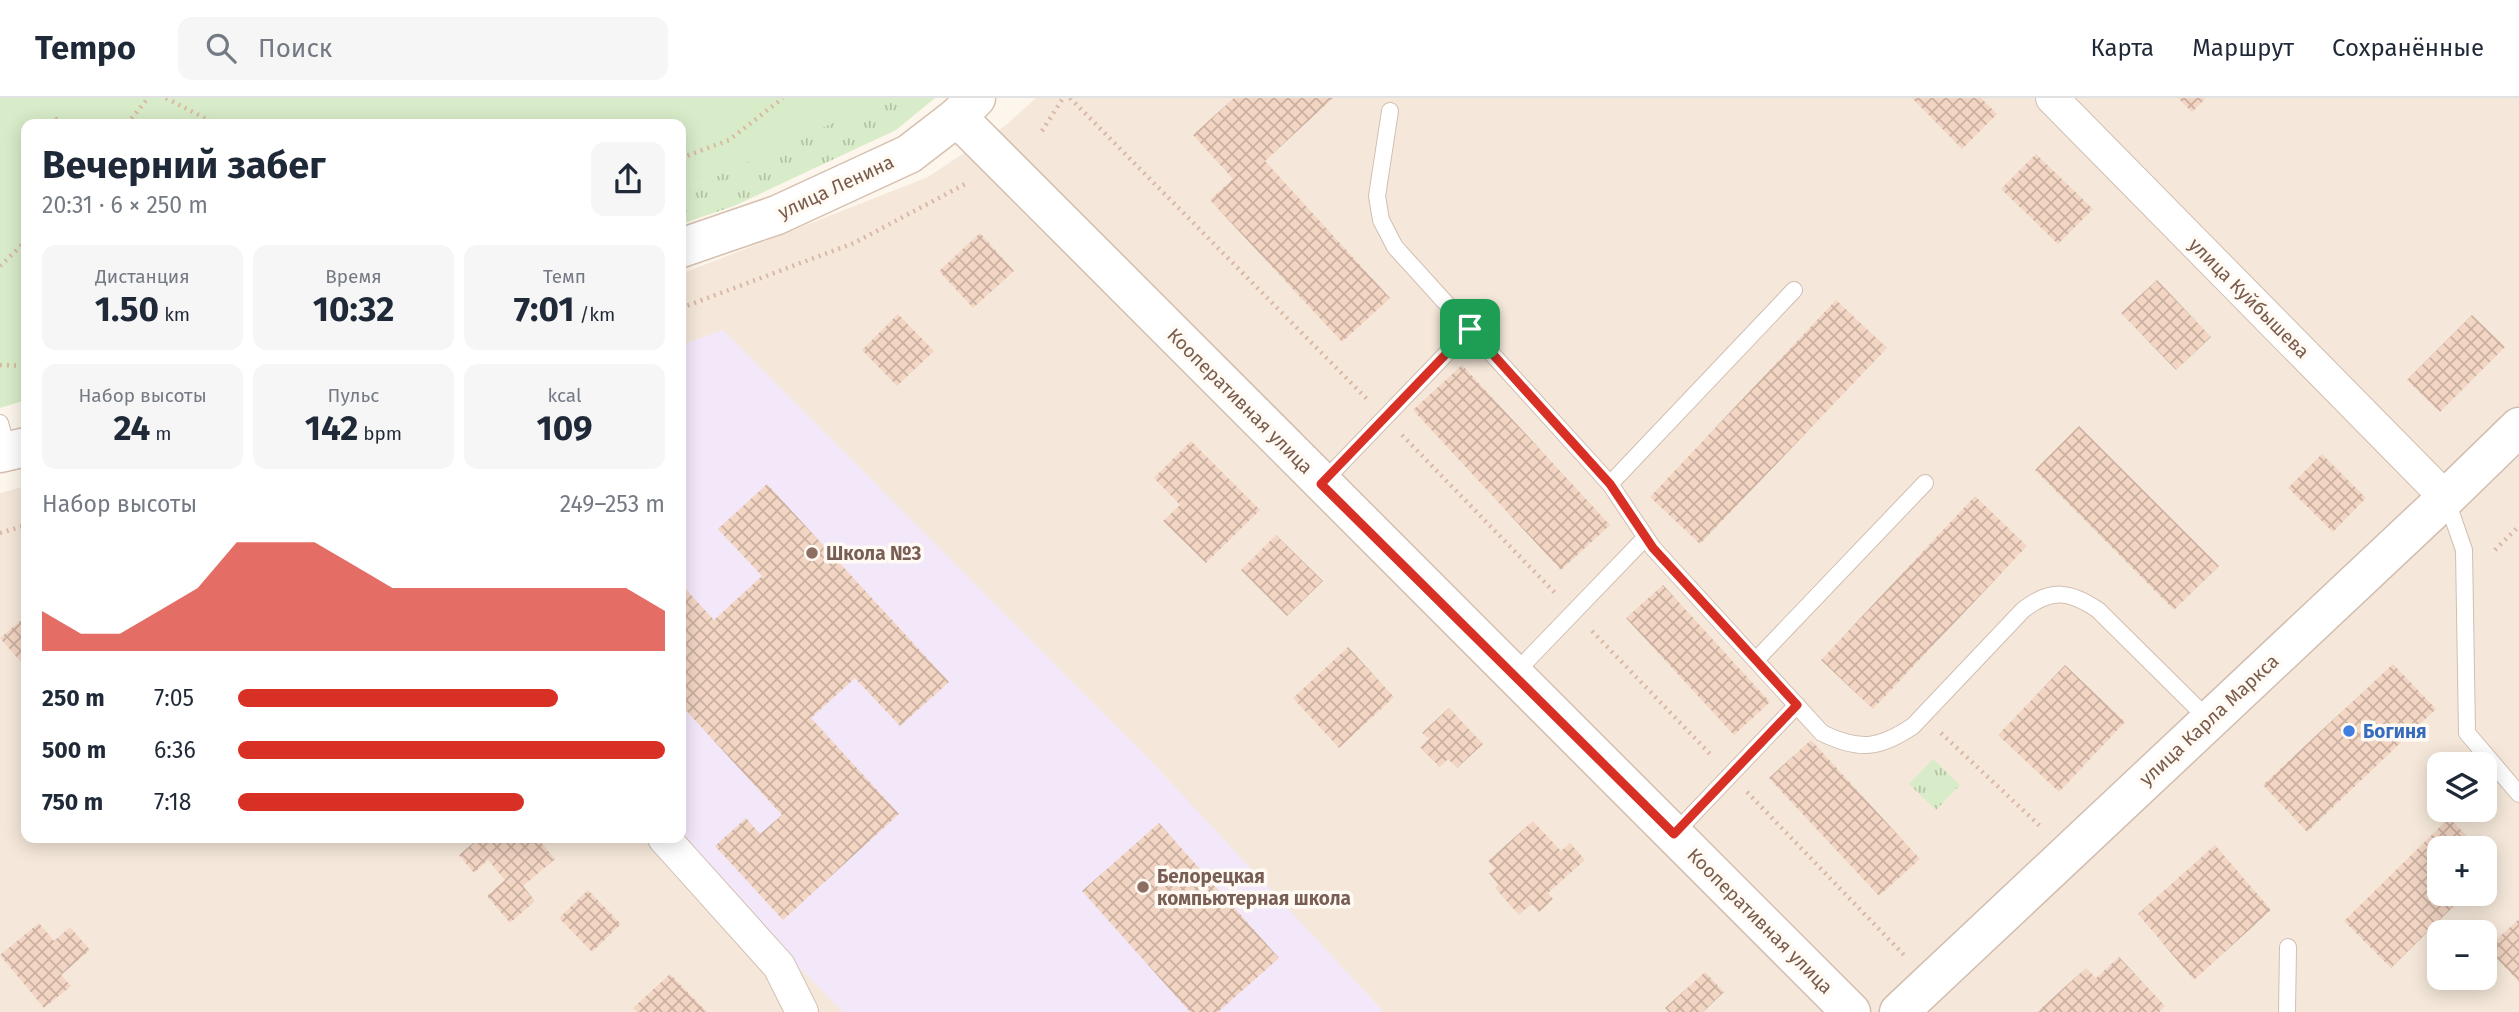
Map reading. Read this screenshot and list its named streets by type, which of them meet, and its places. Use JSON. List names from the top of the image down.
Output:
{
  "streets": {
    "street": [
      "улица Ленина",
      "улица Куйбышева",
      "Кооперативная улица",
      "улица Карла Маркса"
    ]
  },
  "crossings": [
    ["улица Ленина", "Кооперативная улица"],
    ["улица Куйбышева", "улица Карла Маркса"]
  ],
  "places": ["Школа №3", "Богиня", "Белорецкая компьютерная школа"],
  "page": {
    "header": "Tempo",
    "search": "Поиск",
    "nav": ["Карта", "Маршрут", "Сохранённые"],
    "heading": ["Вечерний забег", "20:31 · 6 × 250 m"],
    "stats": [
      ["Дистанция", "1.50 km"],
      ["Время", "10:32"],
      ["Темп", "7:01 /km"],
      ["Набор высоты", "24 m"],
      ["Пульс", "142 bpm"],
      ["kcal", "109"]
    ],
    "chart": ["Набор высоты", "249–253 m"],
    "list": [
      {
        "name": "250 m",
        "note": "7:05"
      },
      {
        "name": "500 m",
        "note": "6:36"
      },
      {
        "name": "750 m",
        "note": "7:18"
      }
    ],
    "map_buttons": ["+", "−"]
  }
}
